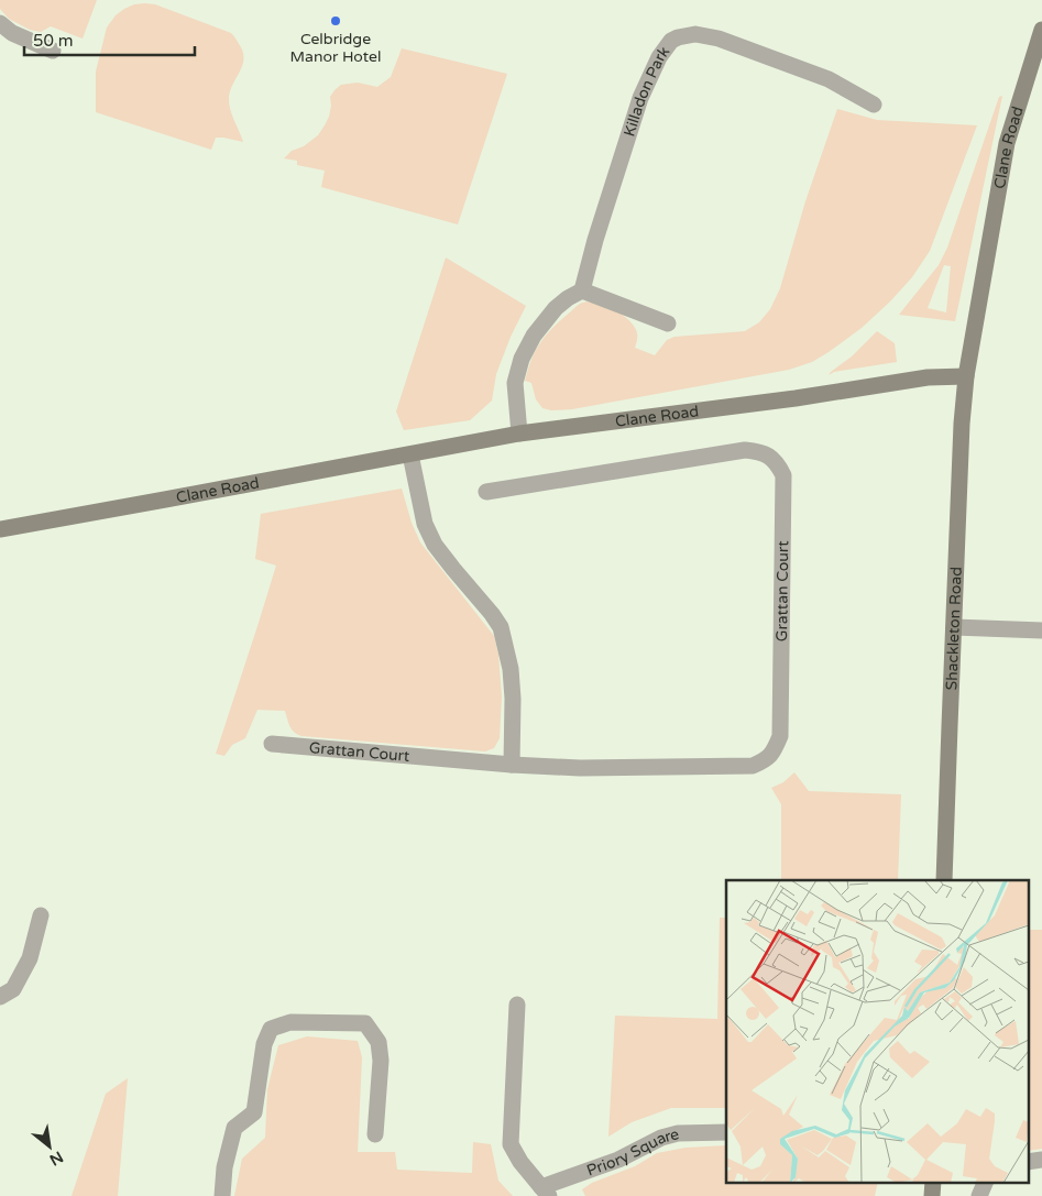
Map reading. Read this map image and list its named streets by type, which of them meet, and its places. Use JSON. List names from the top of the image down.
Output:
{
  "streets": {
    "main road": ["Clane Road", "Shackleton Road"],
    "street": ["Killadon Park", "Grattan Court", "Priory Square"]
  },
  "crossings": [
    ["Clane Road", "Shackleton Road"]
  ],
  "places": ["Celbridge Manor Hotel"],
  "scale_bar": "50 m",
  "north": "bottom right"
}
